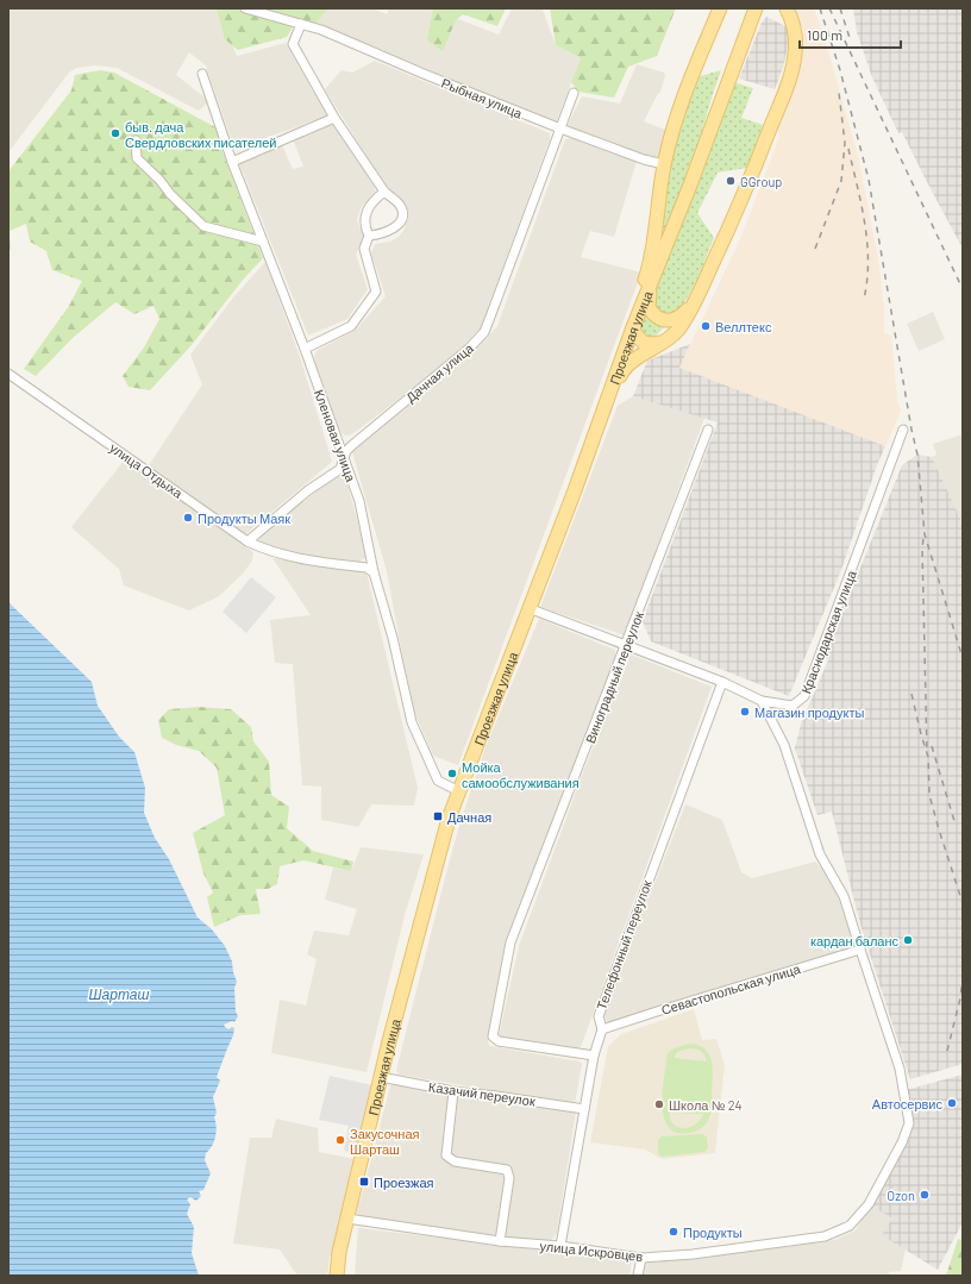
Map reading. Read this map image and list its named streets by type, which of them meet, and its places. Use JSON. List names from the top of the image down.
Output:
{
  "streets": {
    "main road": ["Проезжая улица"],
    "street": [
      "Рыбная улица",
      "Дачная улица",
      "Кленовая улица",
      "улица Отдыха",
      "Краснодарская улица",
      "Виноградный переулок",
      "Телефонный переулок",
      "Севастопольская улица",
      "Казачий переулок",
      "улица Искровцев"
    ]
  },
  "crossings": [
    ["Рыбная улица", "Дачная улица"],
    ["Проезжая улица", "Кленовая улица"],
    ["Проезжая улица", "Краснодарская улица"],
    ["Проезжая улица", "Казачий переулок"],
    ["Проезжая улица", "улица Искровцев"],
    ["Дачная улица", "Кленовая улица"],
    ["Дачная улица", "улица Отдыха"],
    ["Кленовая улица", "улица Отдыха"],
    ["Краснодарская улица", "Виноградный переулок"],
    ["Краснодарская улица", "Телефонный переулок"],
    ["Виноградный переулок", "Телефонный переулок"],
    ["Телефонный переулок", "Севастопольская улица"],
    ["Телефонный переулок", "Казачий переулок"],
    ["Телефонный переулок", "улица Искровцев"],
    ["Севастопольская улица", "улица Искровцев"]
  ],
  "water": ["Шарташ"],
  "places": {
    "other": [
      "быв. дача Свердловских писателей",
      "GGroup",
      "Веллтекс",
      "Продукты Маяк",
      "Магазин продукты",
      "Мойка самообслуживания",
      "кардан баланс",
      "Автосервис",
      "Школа № 24",
      "Закусочная Шарташ",
      "Ozon",
      "Продукты"
    ],
    "transit": ["Дачная", "Проезжая"]
  },
  "scale_bar": "100 m"
}
